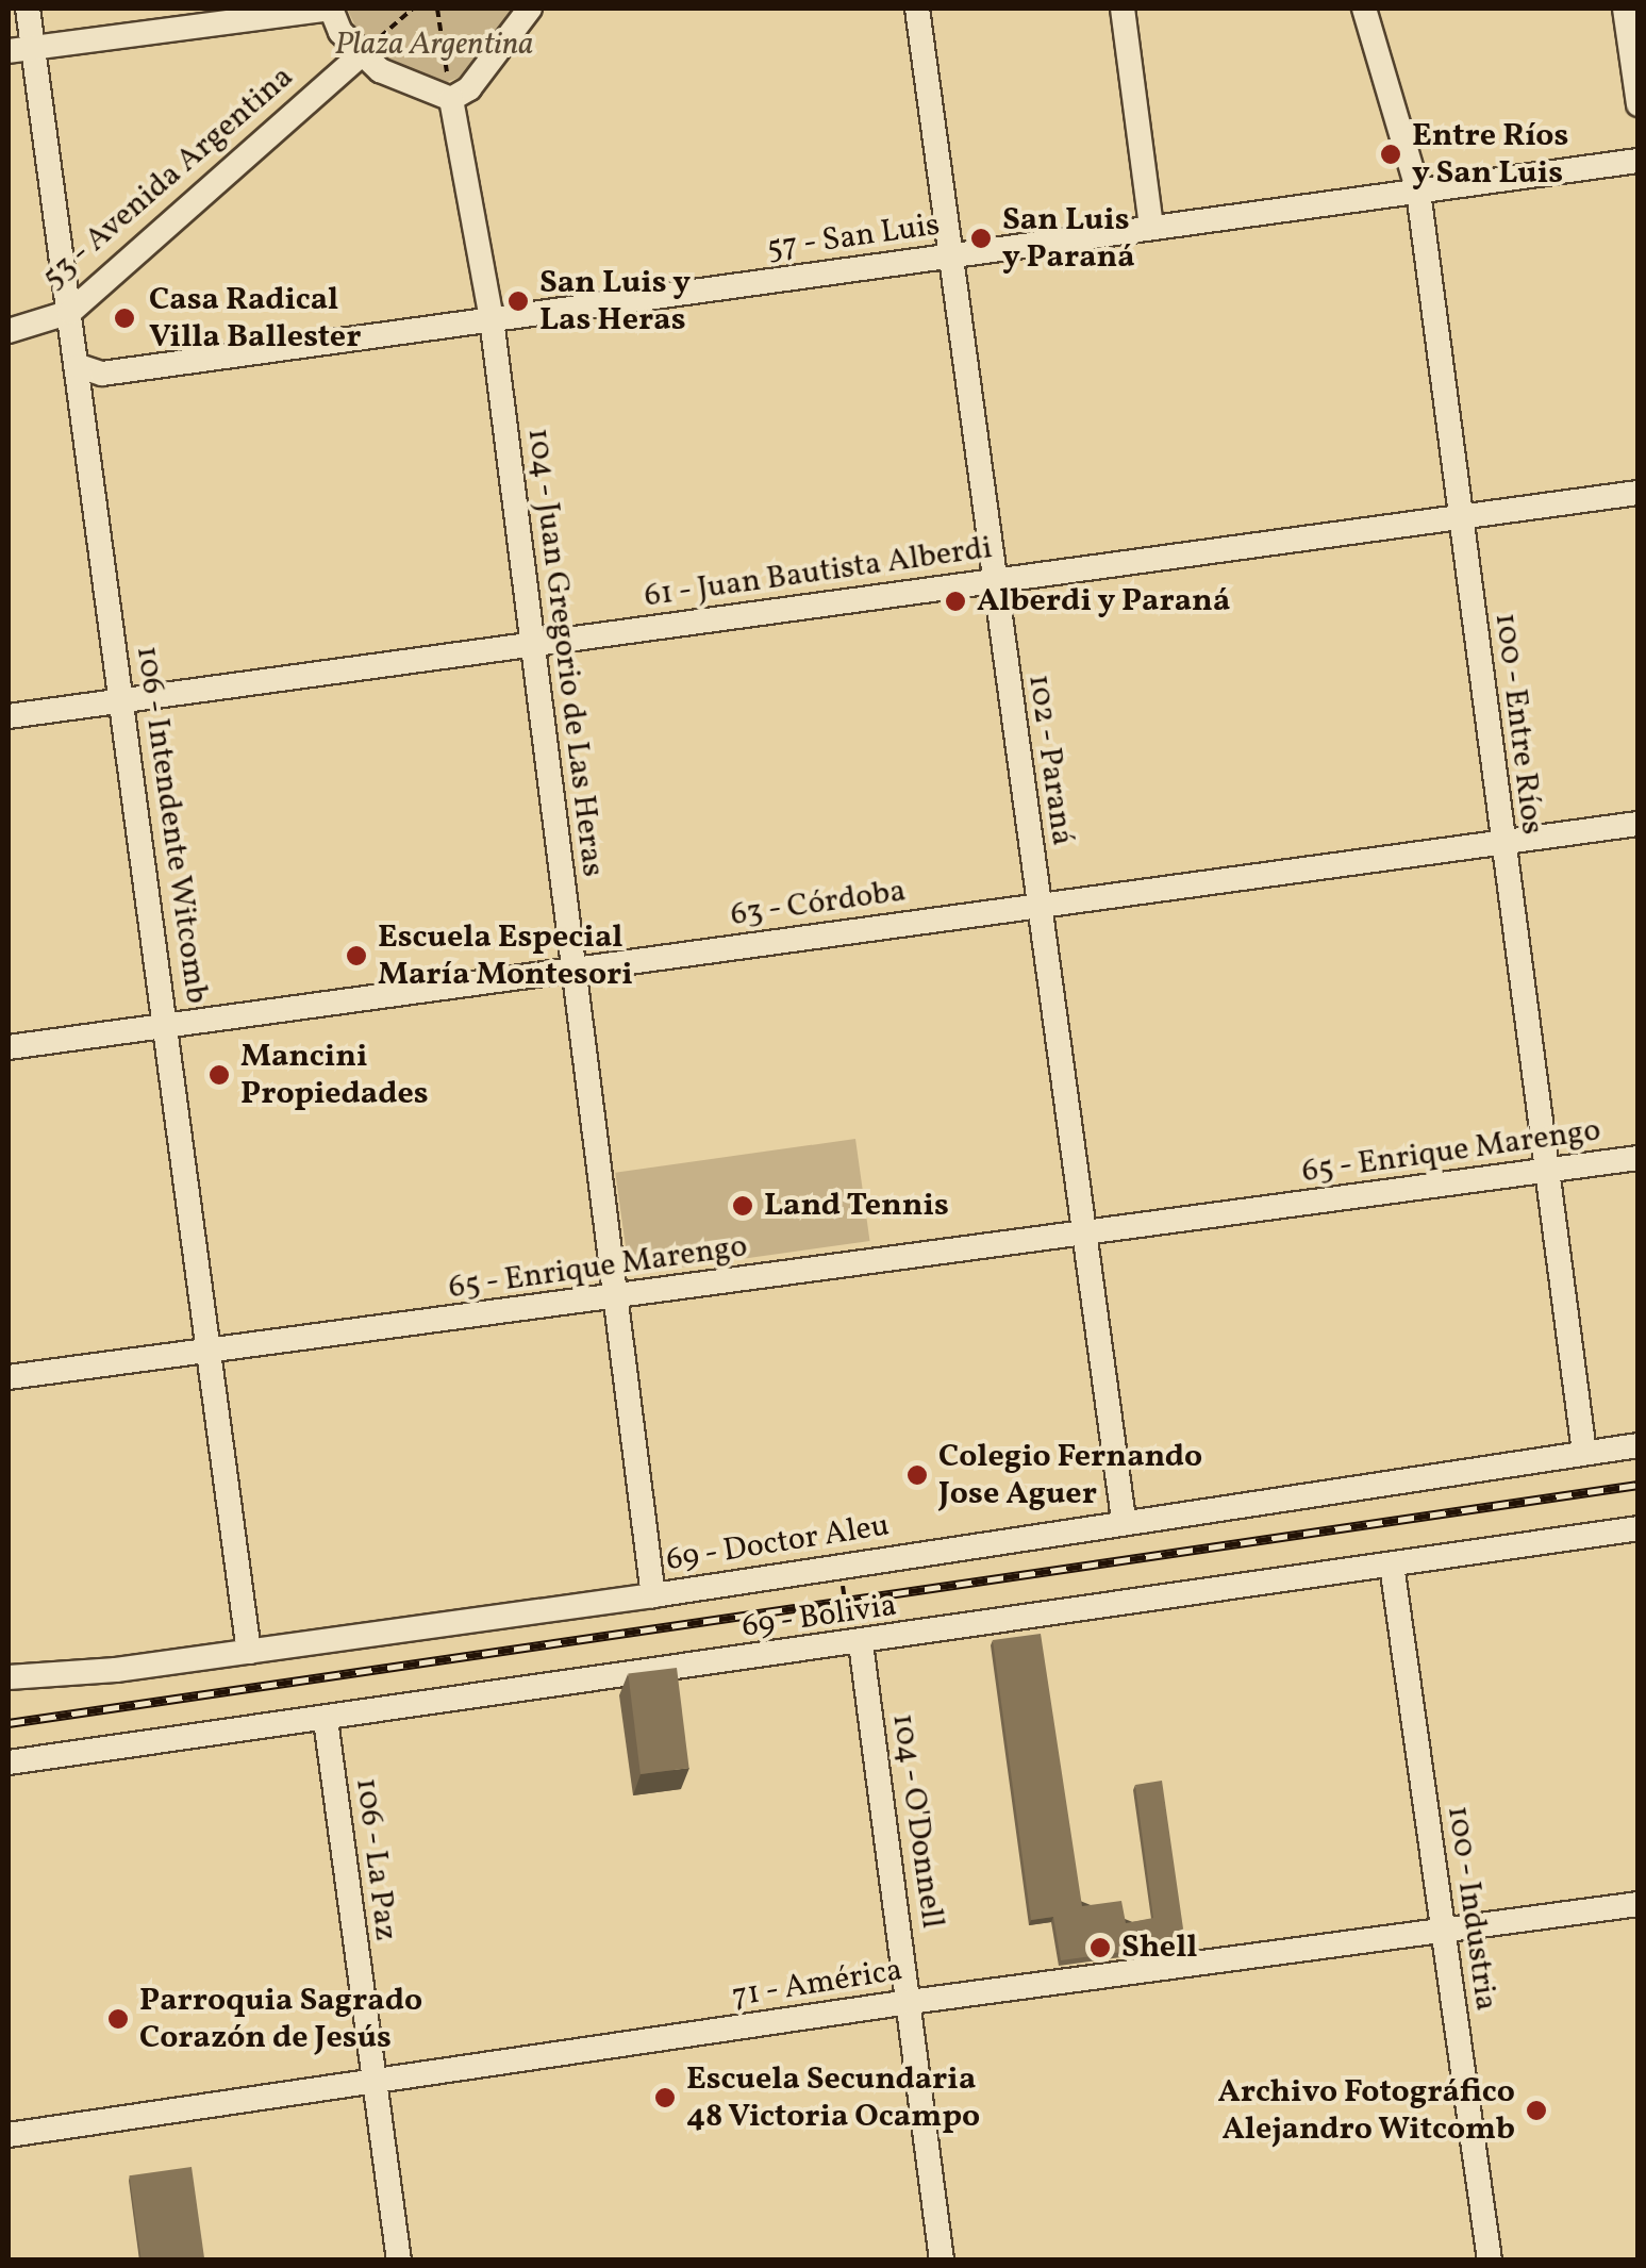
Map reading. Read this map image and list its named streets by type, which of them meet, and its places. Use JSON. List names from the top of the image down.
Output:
{
  "streets": {
    "street": [
      "53 - Avenida Argentina",
      "57 - San Luis",
      "61 - Juan Bautista Alberdi",
      "104 - Juan Gregorio de Las Heras",
      "100 - Entre Ríos",
      "102 - Paraná",
      "106 - Intendente Witcomb",
      "63 - Córdoba",
      "65 - Enrique Marengo",
      "69 - Doctor Aleu",
      "69 - Bolivia",
      "104 - O'Donnell",
      "106 - La Paz",
      "100 - Industria",
      "71 - América"
    ]
  },
  "crossings": [
    ["53 - Avenida Argentina", "106 - Intendente Witcomb"],
    ["57 - San Luis", "104 - Juan Gregorio de Las Heras"],
    ["57 - San Luis", "100 - Entre Ríos"],
    ["57 - San Luis", "102 - Paraná"],
    ["57 - San Luis", "106 - Intendente Witcomb"],
    ["61 - Juan Bautista Alberdi", "104 - Juan Gregorio de Las Heras"],
    ["61 - Juan Bautista Alberdi", "100 - Entre Ríos"],
    ["61 - Juan Bautista Alberdi", "102 - Paraná"],
    ["61 - Juan Bautista Alberdi", "106 - Intendente Witcomb"],
    ["104 - Juan Gregorio de Las Heras", "63 - Córdoba"],
    ["104 - Juan Gregorio de Las Heras", "65 - Enrique Marengo"],
    ["104 - Juan Gregorio de Las Heras", "69 - Doctor Aleu"],
    ["100 - Entre Ríos", "63 - Córdoba"],
    ["100 - Entre Ríos", "65 - Enrique Marengo"],
    ["100 - Entre Ríos", "69 - Doctor Aleu"],
    ["102 - Paraná", "63 - Córdoba"],
    ["102 - Paraná", "65 - Enrique Marengo"],
    ["102 - Paraná", "69 - Doctor Aleu"],
    ["106 - Intendente Witcomb", "63 - Córdoba"],
    ["106 - Intendente Witcomb", "65 - Enrique Marengo"],
    ["106 - Intendente Witcomb", "69 - Doctor Aleu"],
    ["69 - Bolivia", "104 - O'Donnell"],
    ["69 - Bolivia", "106 - La Paz"],
    ["69 - Bolivia", "100 - Industria"],
    ["104 - O'Donnell", "71 - América"],
    ["106 - La Paz", "71 - América"],
    ["100 - Industria", "71 - América"]
  ],
  "parks": ["Plaza Argentina"],
  "places": [
    "Entre Ríos y San Luis",
    "San Luis y Paraná",
    "San Luis y Las Heras",
    "Casa Radical Villa Ballester",
    "Alberdi y Paraná",
    "Escuela Especial María Montesori",
    "Mancini Propiedades",
    "Land Tennis",
    "Colegio Fernando Jose Aguer",
    "Shell",
    "Parroquia Sagrado Corazón de Jesús",
    "Escuela Secundaria 48 Victoria Ocampo",
    "Archivo Fotográfico Alejandro Witcomb"
  ]
}
